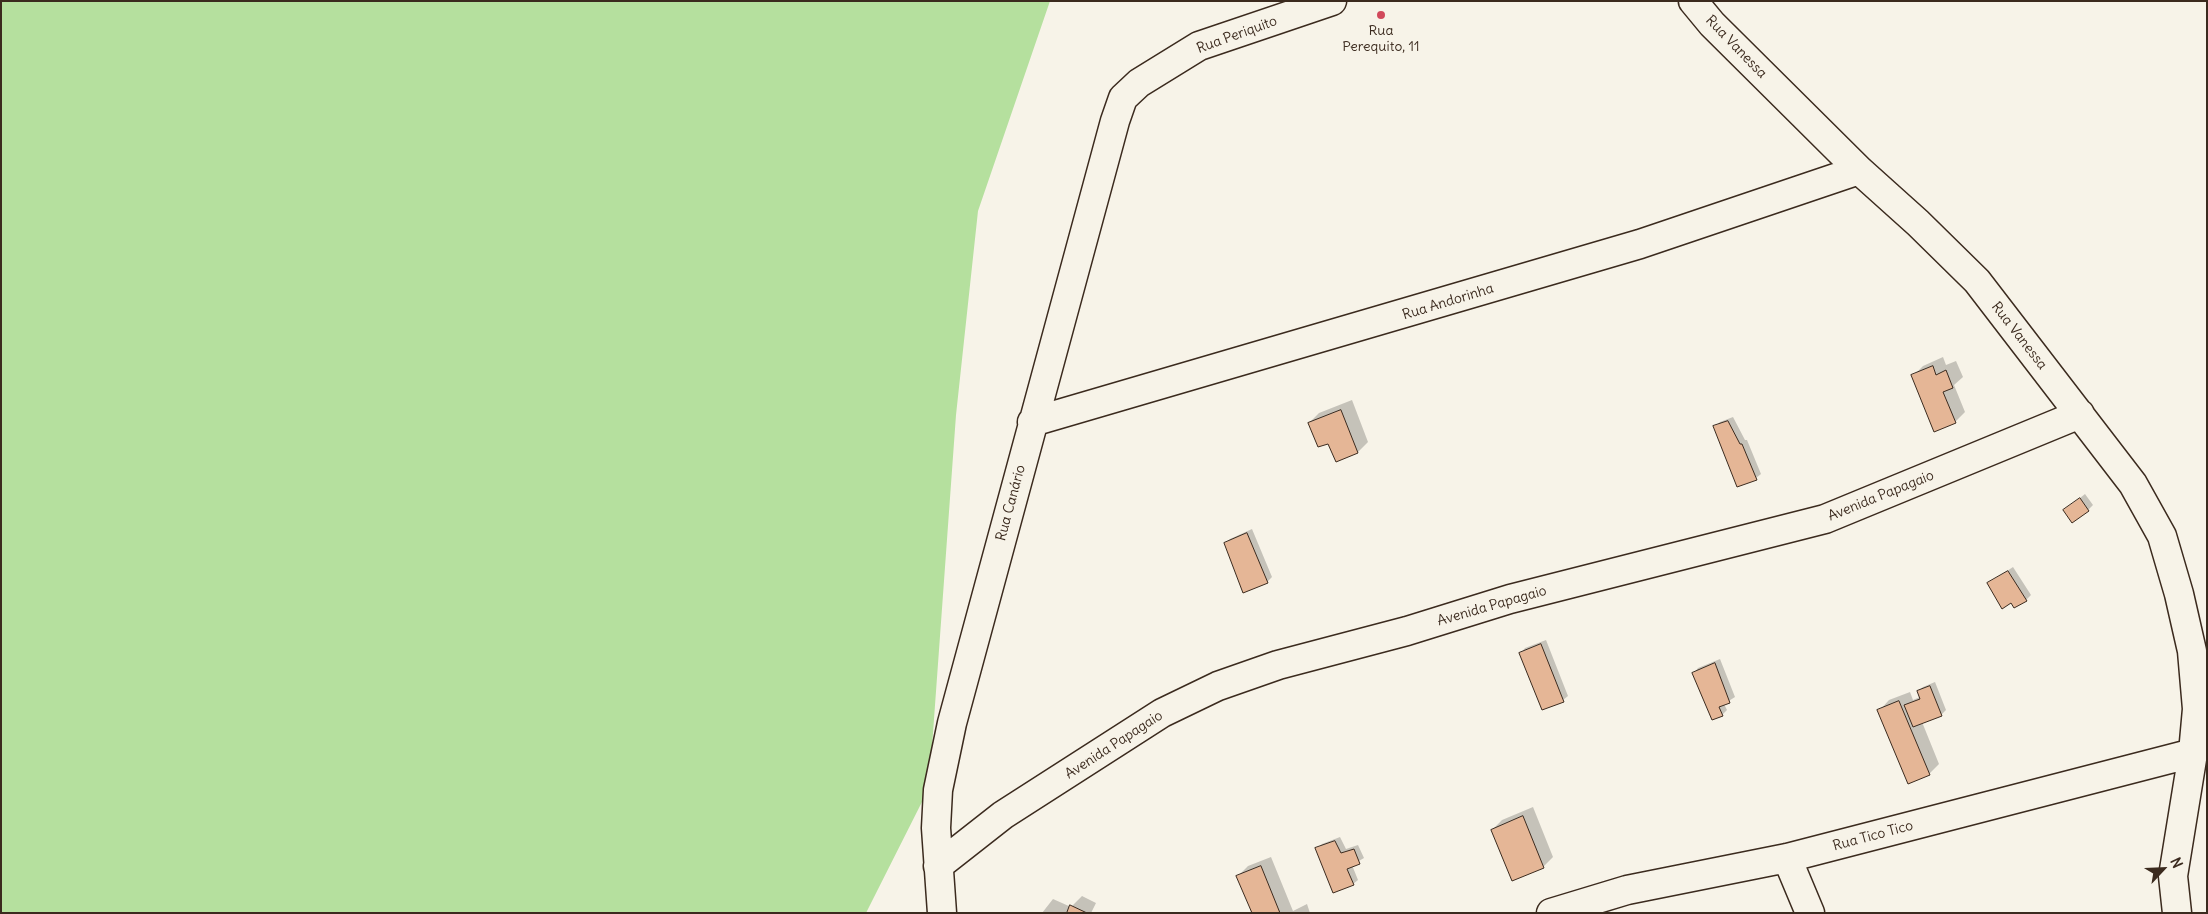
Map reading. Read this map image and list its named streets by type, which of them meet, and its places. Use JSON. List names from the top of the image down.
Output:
{
  "streets": {
    "street": [
      "Rua Periquito",
      "Rua Vanessa",
      "Rua Andorinha",
      "Avenida Papagaio",
      "Rua Canário",
      "Rua Tico Tico"
    ]
  },
  "crossings": [
    ["Rua Periquito", "Rua Canário"],
    ["Rua Vanessa", "Rua Andorinha"],
    ["Rua Vanessa", "Avenida Papagaio"],
    ["Rua Vanessa", "Rua Tico Tico"],
    ["Rua Andorinha", "Rua Canário"],
    ["Avenida Papagaio", "Rua Canário"]
  ],
  "places": ["Rua Perequito, 11"],
  "north": "top right"
}
